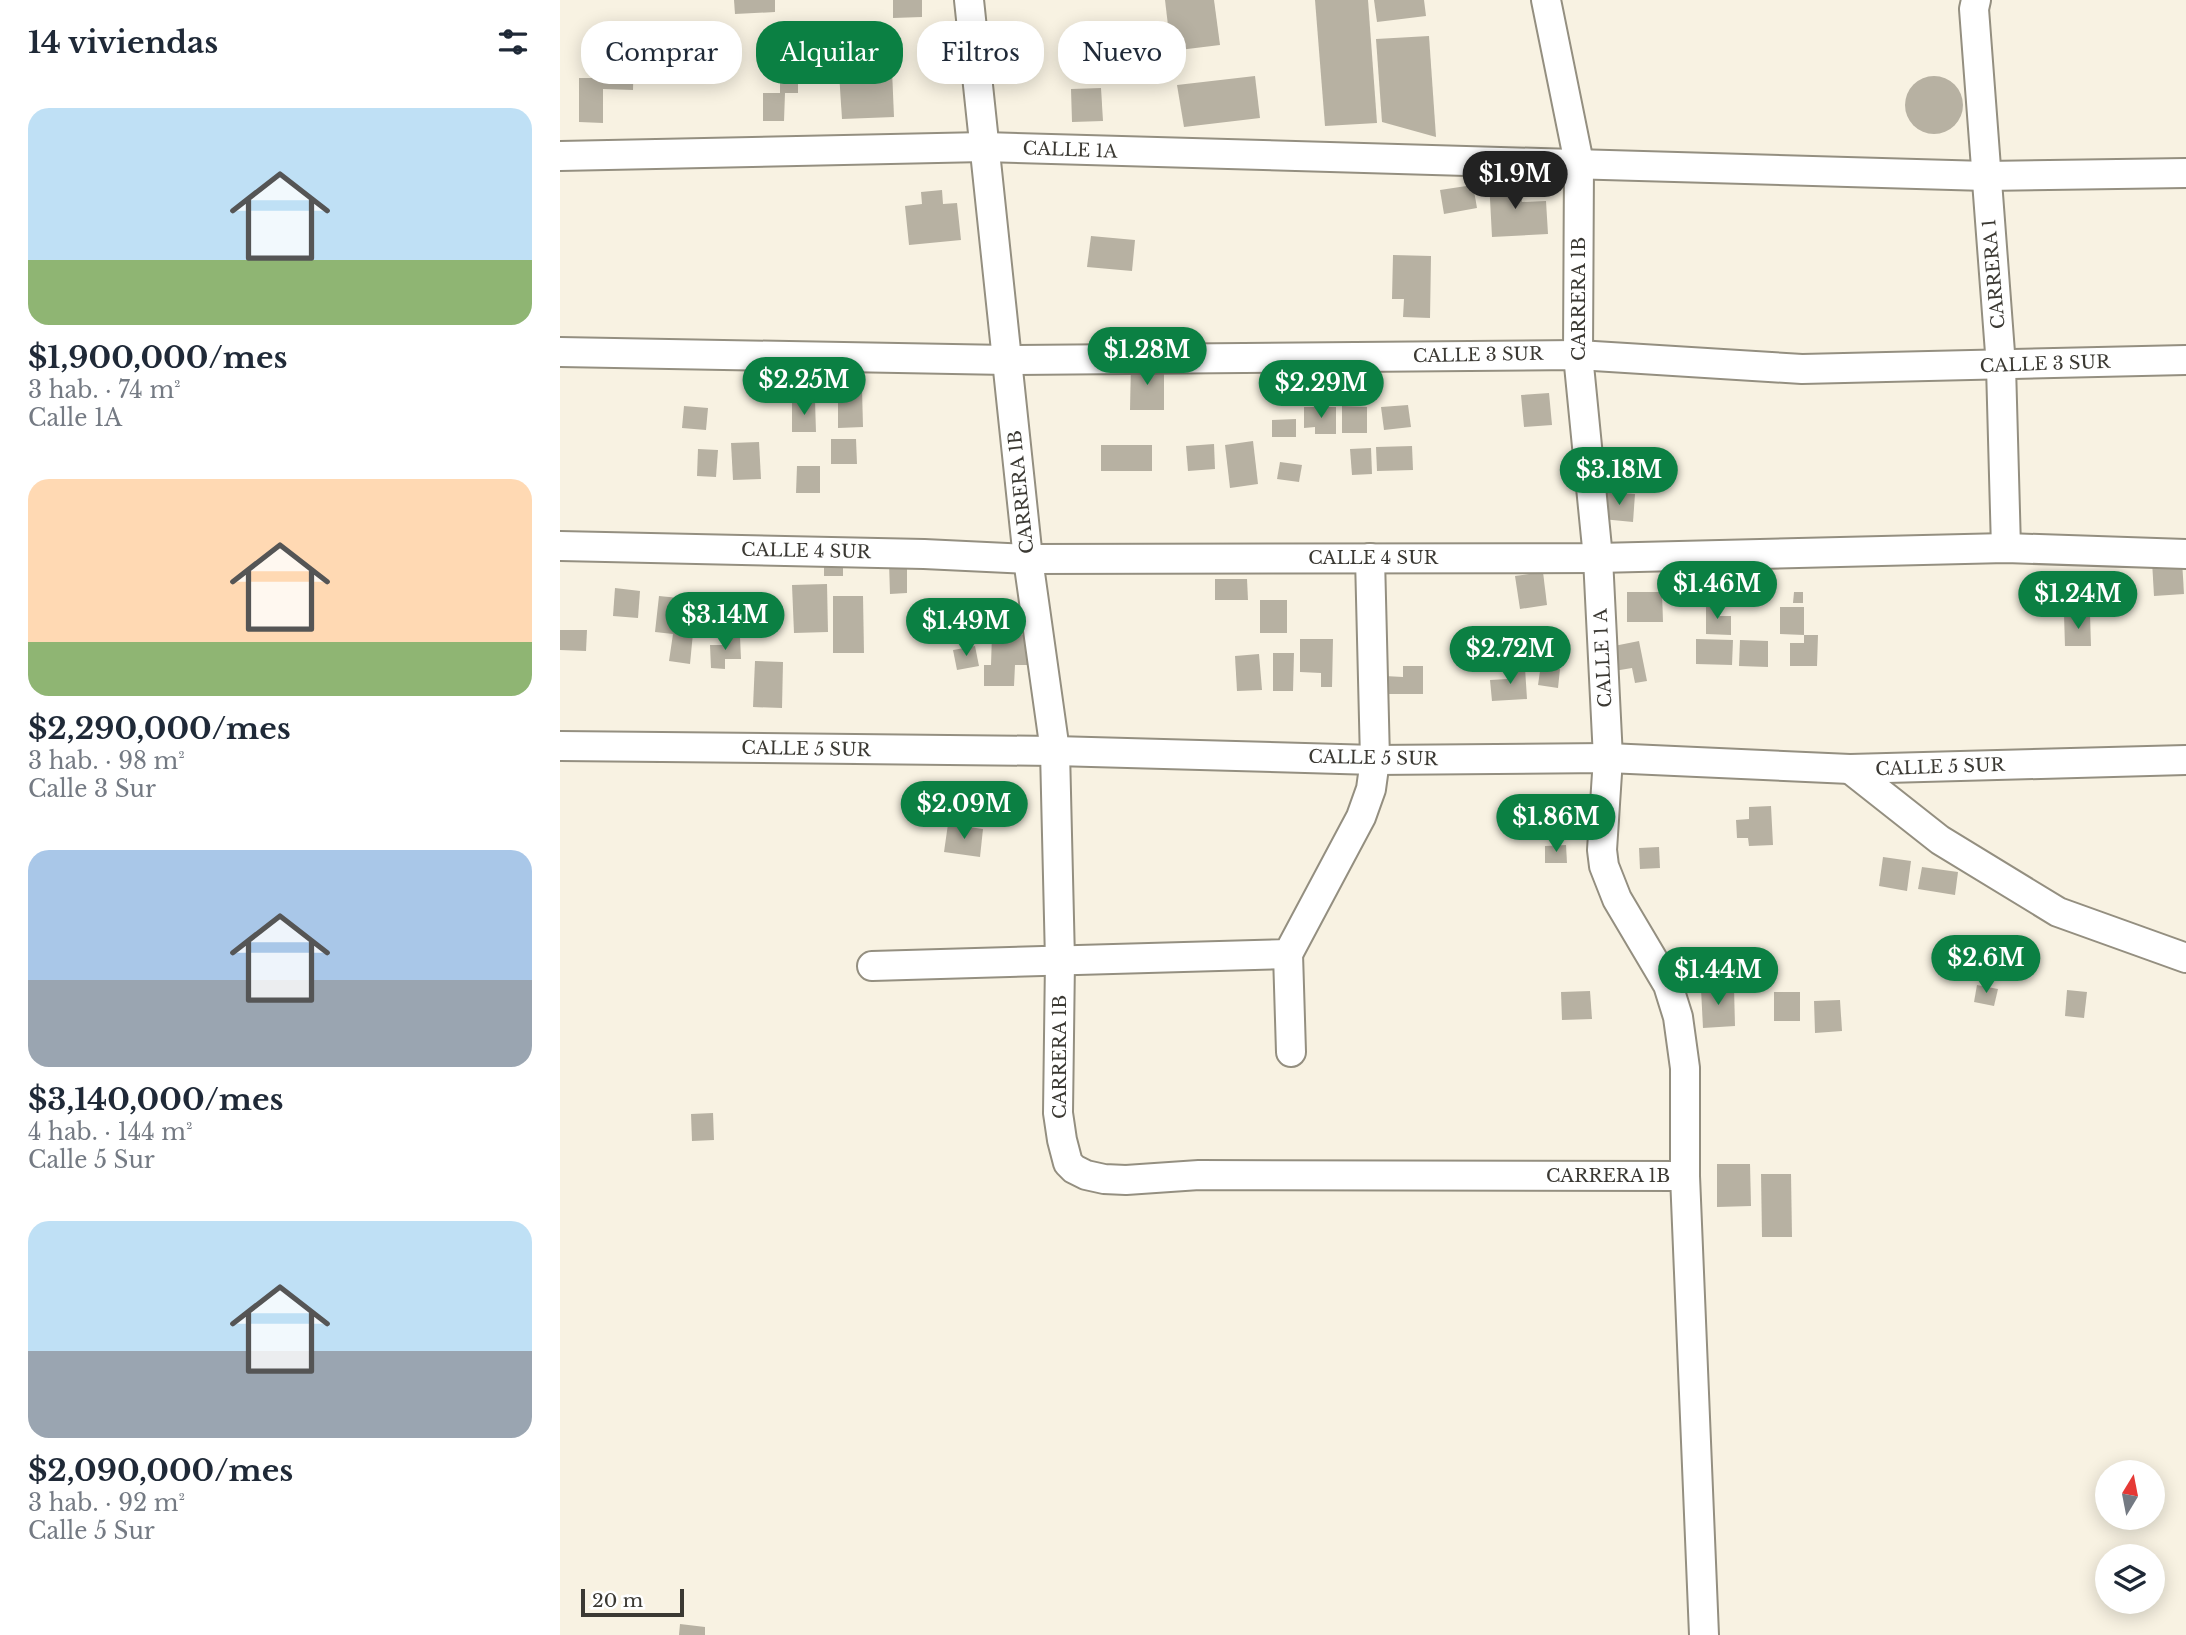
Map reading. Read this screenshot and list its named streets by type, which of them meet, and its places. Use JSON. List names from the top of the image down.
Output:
{
  "streets": {
    "street": [
      "CALLE 1A",
      "CARRERA 1",
      "CARRERA 1B",
      "CALLE 3 SUR",
      "CALLE 4 SUR",
      "CALLE 1 A",
      "CALLE 5 SUR"
    ]
  },
  "crossings": [
    ["CALLE 1A", "CARRERA 1"],
    ["CALLE 1A", "CARRERA 1B"],
    ["CARRERA 1", "CALLE 3 SUR"],
    ["CARRERA 1", "CALLE 4 SUR"],
    ["CARRERA 1B", "CALLE 3 SUR"],
    ["CARRERA 1B", "CALLE 4 SUR"],
    ["CARRERA 1B", "CALLE 1 A"],
    ["CARRERA 1B", "CALLE 5 SUR"],
    ["CALLE 4 SUR", "CALLE 1 A"],
    ["CALLE 1 A", "CALLE 5 SUR"]
  ],
  "scale_bar": "20 m",
  "north": "top",
  "page": {
    "heading": "14 viviendas",
    "chip": [
      "Comprar",
      "Alquilar",
      "Filtros",
      "Nuevo"
    ],
    "list": [
      {
        "name": "$1,900,000/mes",
        "note": "3 hab. · 74 m² · Calle 1A"
      },
      {
        "name": "$2,290,000/mes",
        "note": "3 hab. · 98 m² · Calle 3 Sur"
      },
      {
        "name": "$3,140,000/mes",
        "note": "4 hab. · 144 m² · Calle 5 Sur"
      },
      {
        "name": "$2,090,000/mes",
        "note": "3 hab. · 92 m² · Calle 5 Sur"
      }
    ],
    "price": [
      "$1.9M",
      "$1.28M",
      "$2.25M",
      "$2.29M",
      "$3.18M",
      "$1.46M",
      "$1.24M",
      "$3.14M",
      "$1.49M",
      "$2.72M",
      "$2.09M",
      "$1.86M",
      "$2.6M",
      "$1.44M"
    ],
    "scale": "20 m"
  }
}
